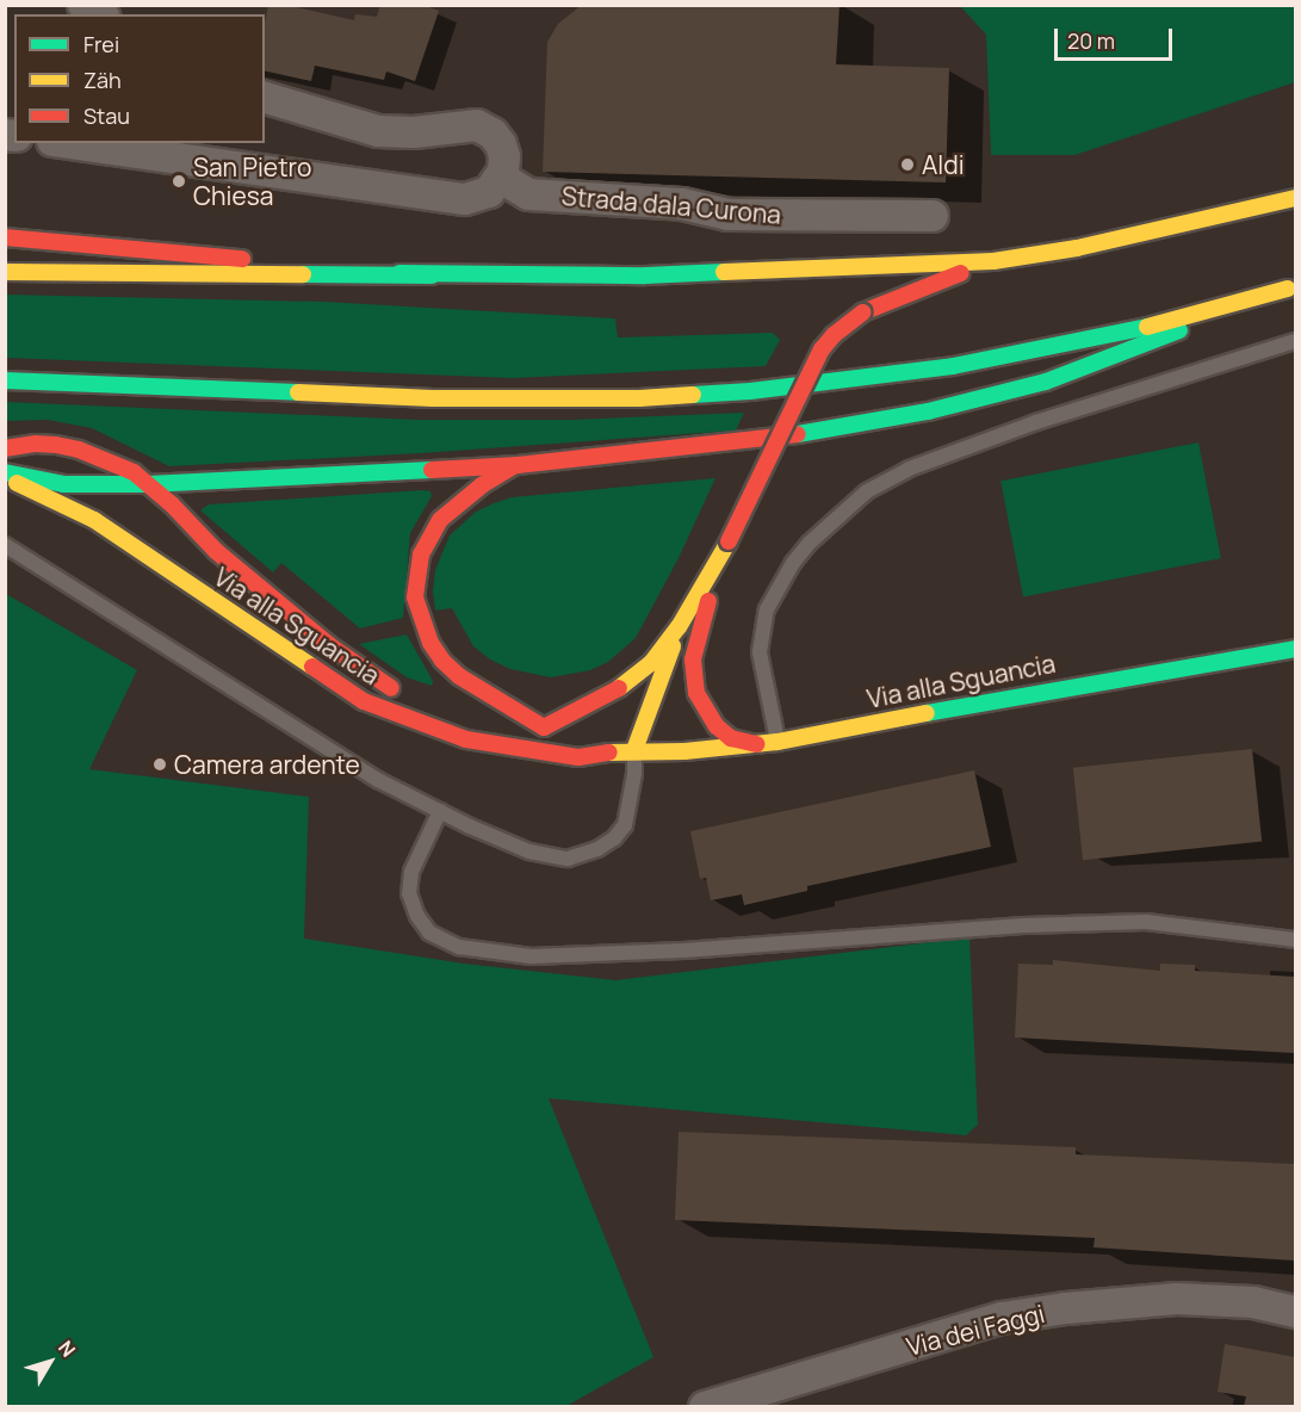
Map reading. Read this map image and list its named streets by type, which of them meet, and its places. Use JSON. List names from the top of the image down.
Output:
{
  "streets": {
    "main road": ["Via alla Sguancia"],
    "street": ["Strada dala Curona", "Via dei Faggi"]
  },
  "places": ["Aldi", "San Pietro Chiesa", "Camera ardente"],
  "legend": ["Frei", "Zäh", "Stau"],
  "scale_bar": "20 m",
  "north": "top right"
}
